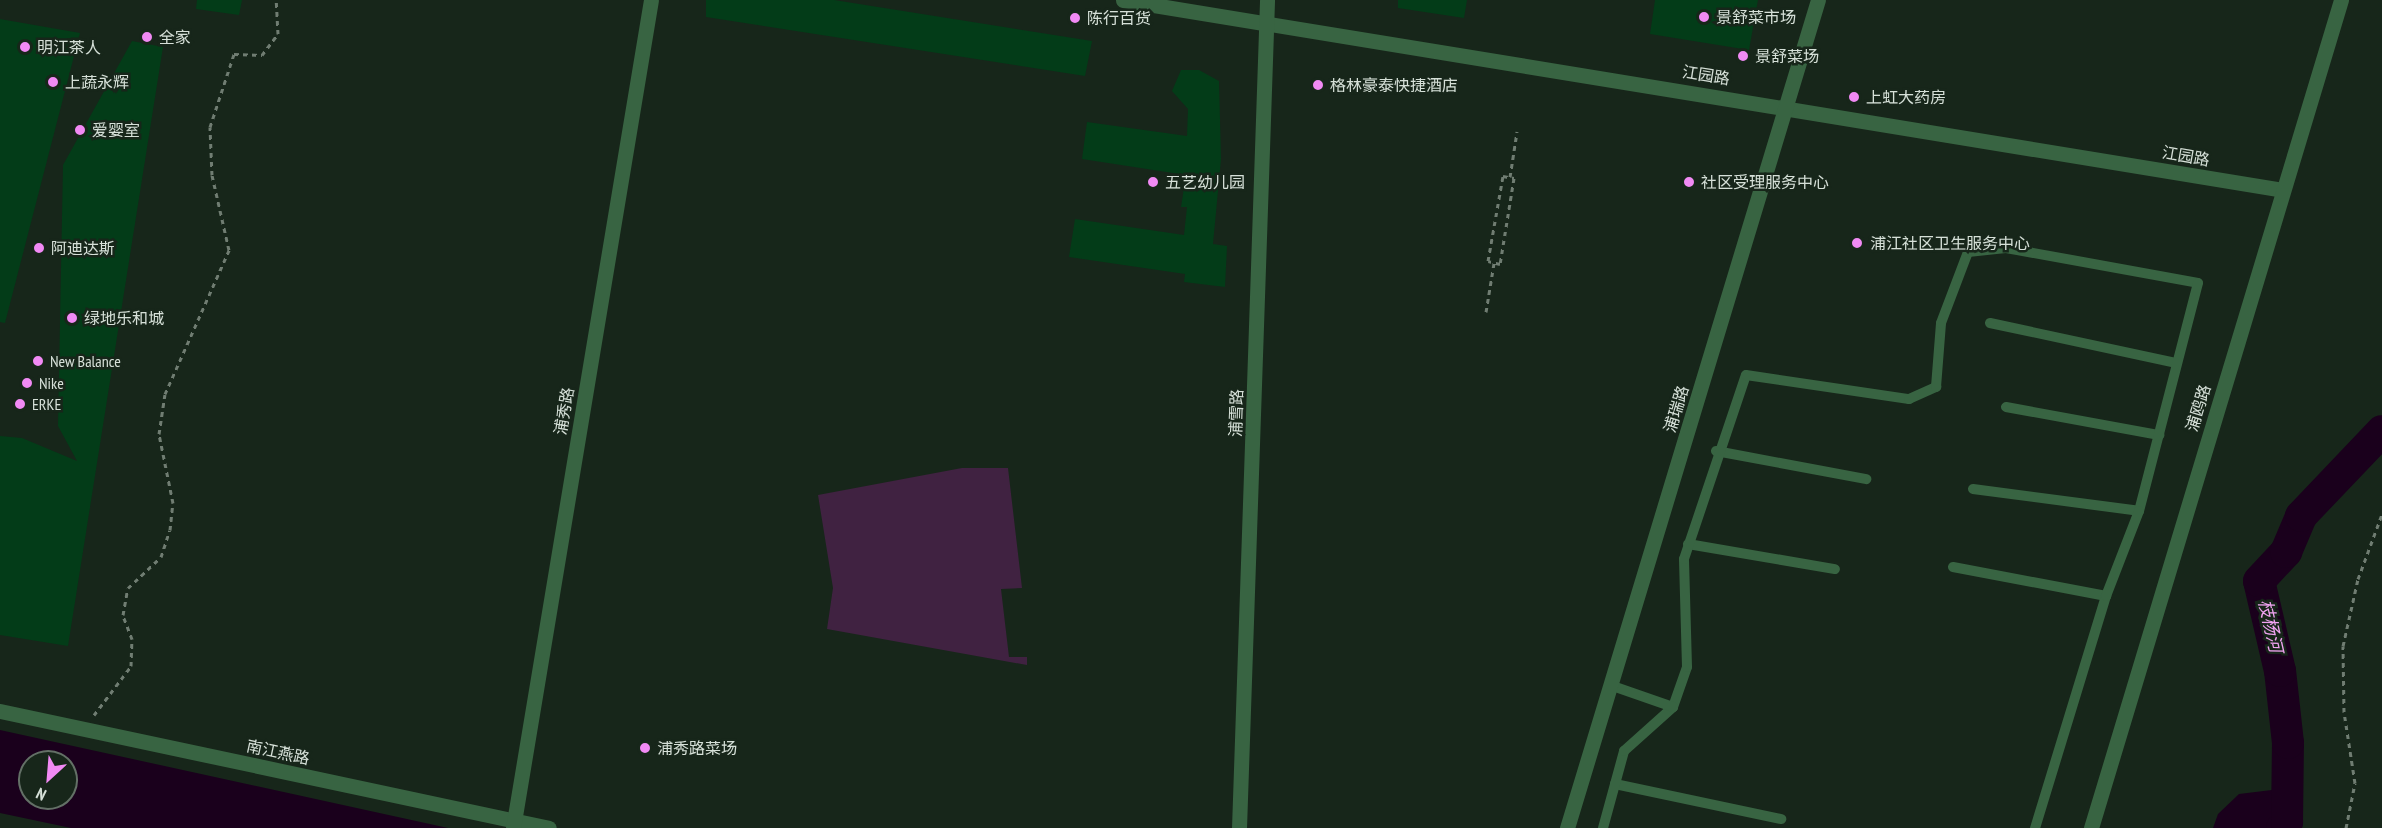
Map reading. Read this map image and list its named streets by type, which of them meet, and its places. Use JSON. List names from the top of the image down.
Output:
{
  "streets": {
    "street": [
      "江园路",
      "浦鸥路",
      "浦瑞路",
      "浦秀路",
      "浦雪路",
      "南江燕路"
    ]
  },
  "crossings": [
    ["江园路", "浦鸥路"],
    ["江园路", "浦瑞路"],
    ["江园路", "浦雪路"],
    ["浦秀路", "南江燕路"]
  ],
  "water": ["枝杨河"],
  "places": [
    "景舒菜市场",
    "陈行百货",
    "全家",
    "明江茶人",
    "景舒菜场",
    "上蔬永辉",
    "格林豪泰快捷酒店",
    "上虹大药房",
    "爱婴室",
    "五艺幼儿园",
    "社区受理服务中心",
    "浦江社区卫生服务中心",
    "阿迪达斯",
    "绿地乐和城",
    "New Balance",
    "Nike",
    "ERKE",
    "浦秀路菜场"
  ],
  "north": "bottom left"
}
